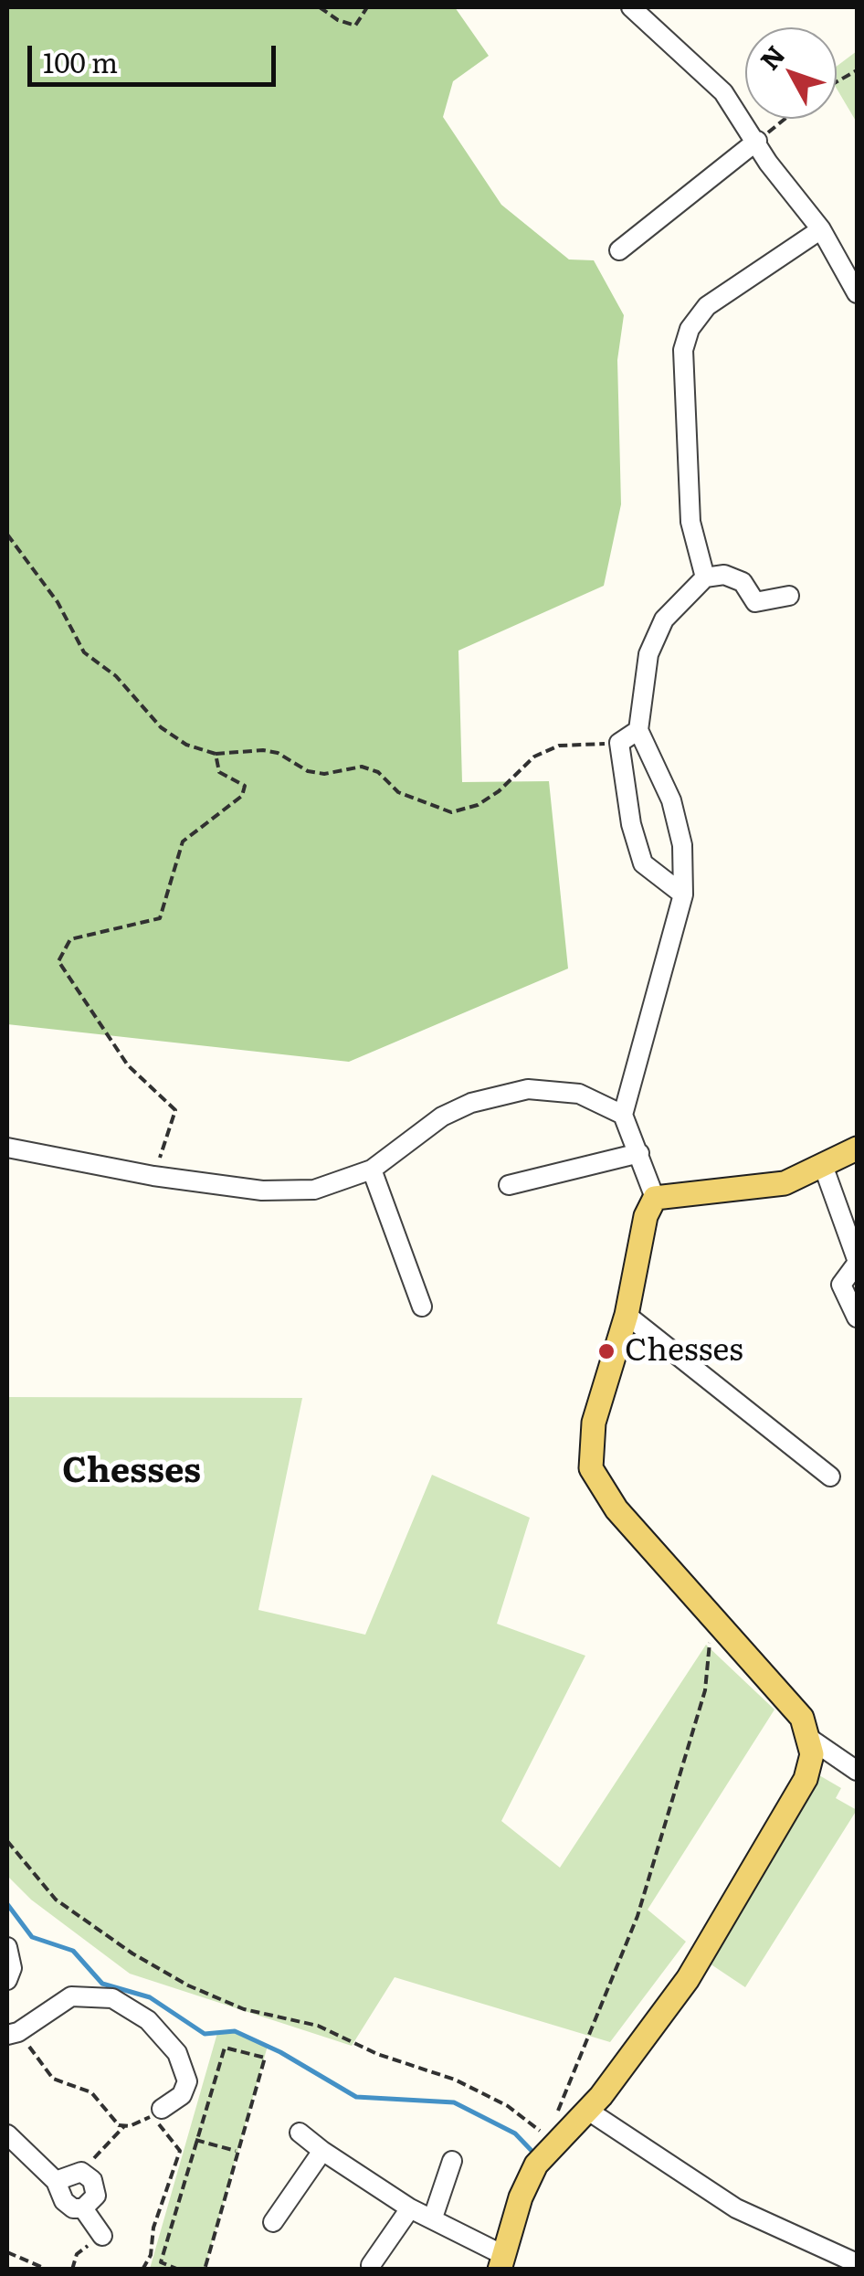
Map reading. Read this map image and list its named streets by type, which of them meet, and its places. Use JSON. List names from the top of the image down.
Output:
{
  "districts": ["Chesses"],
  "places": ["Chesses"],
  "scale_bar": "100 m",
  "north": "top left"
}
